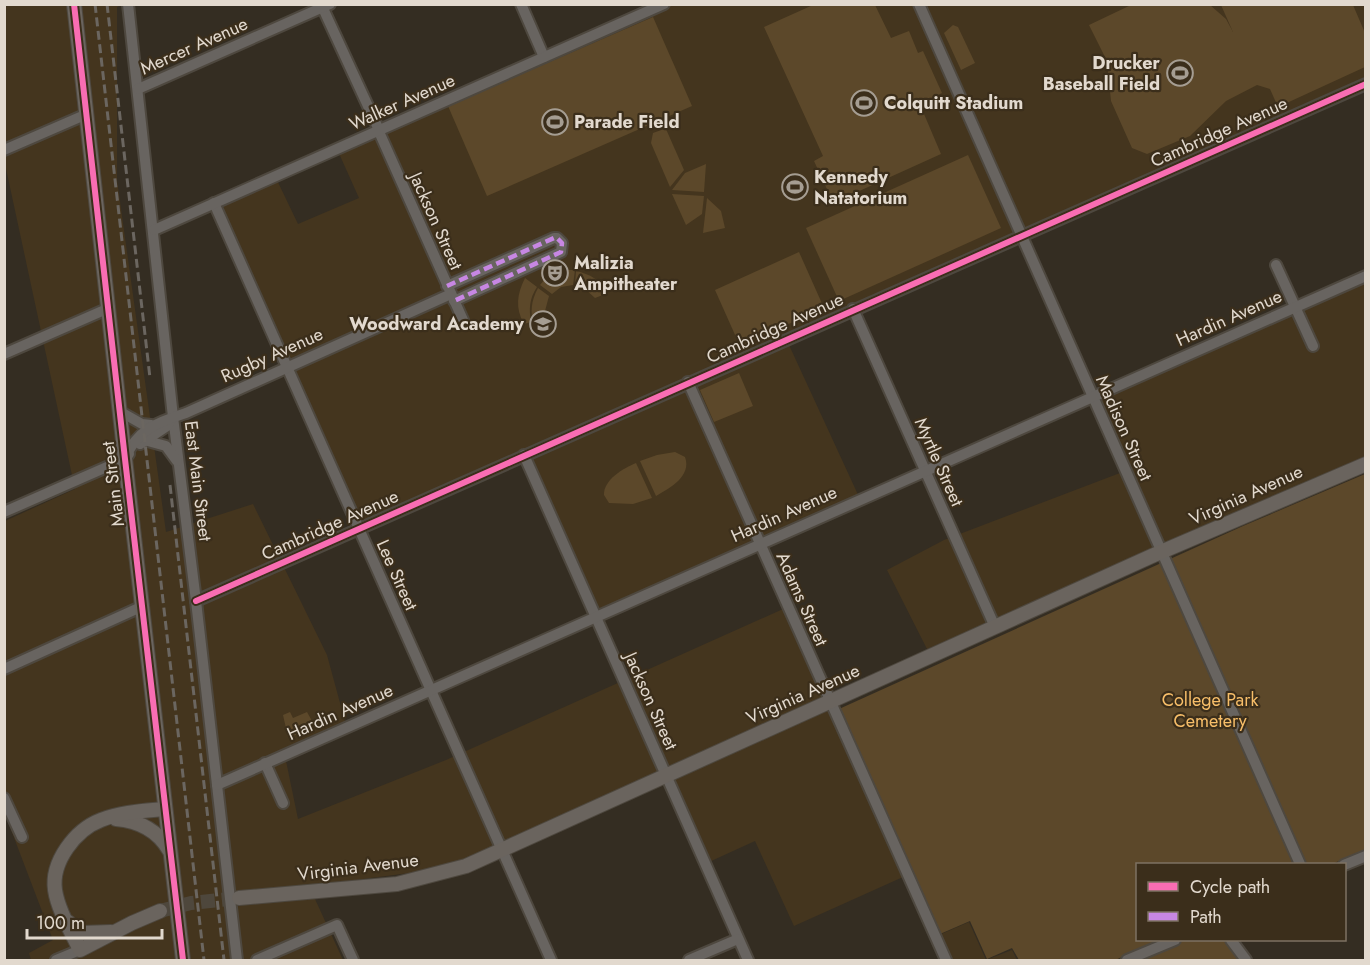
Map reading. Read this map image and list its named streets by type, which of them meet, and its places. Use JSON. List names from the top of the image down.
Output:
{
  "streets": {
    "main road": ["Main Street", "Virginia Avenue"],
    "street": [
      "Mercer Avenue",
      "Walker Avenue",
      "Cambridge Avenue",
      "Jackson Street",
      "Hardin Avenue",
      "Rugby Avenue",
      "Madison Street",
      "Myrtle Street",
      "East Main Street",
      "Lee Street",
      "Adams Street"
    ]
  },
  "crossings": [
    ["Mercer Avenue", "Jackson Street"],
    ["Mercer Avenue", "East Main Street"],
    ["Walker Avenue", "Jackson Street"],
    ["Walker Avenue", "East Main Street"],
    ["Walker Avenue", "Lee Street"],
    ["Cambridge Avenue", "Jackson Street"],
    ["Cambridge Avenue", "Madison Street"],
    ["Cambridge Avenue", "Myrtle Street"],
    ["Cambridge Avenue", "East Main Street"],
    ["Cambridge Avenue", "Lee Street"],
    ["Cambridge Avenue", "Adams Street"],
    ["Jackson Street", "Hardin Avenue"],
    ["Jackson Street", "Rugby Avenue"],
    ["Jackson Street", "Virginia Avenue"],
    ["Hardin Avenue", "Madison Street"],
    ["Hardin Avenue", "Myrtle Street"],
    ["Hardin Avenue", "East Main Street"],
    ["Hardin Avenue", "Lee Street"],
    ["Hardin Avenue", "Adams Street"],
    ["Rugby Avenue", "East Main Street"],
    ["Rugby Avenue", "Main Street"],
    ["Rugby Avenue", "Lee Street"],
    ["Madison Street", "Virginia Avenue"],
    ["Myrtle Street", "Virginia Avenue"],
    ["East Main Street", "Main Street"],
    ["Virginia Avenue", "Lee Street"],
    ["Virginia Avenue", "Adams Street"]
  ],
  "parks": ["College Park Cemetery"],
  "places": {
    "sports": [
      "Drucker Baseball Field",
      "Colquitt Stadium",
      "Parade Field",
      "Kennedy Natatorium"
    ],
    "theatre": ["Malizia Ampitheater"],
    "school or university": ["Woodward Academy"]
  },
  "legend": ["Cycle path", "Path"],
  "scale_bar": "100 m"
}
